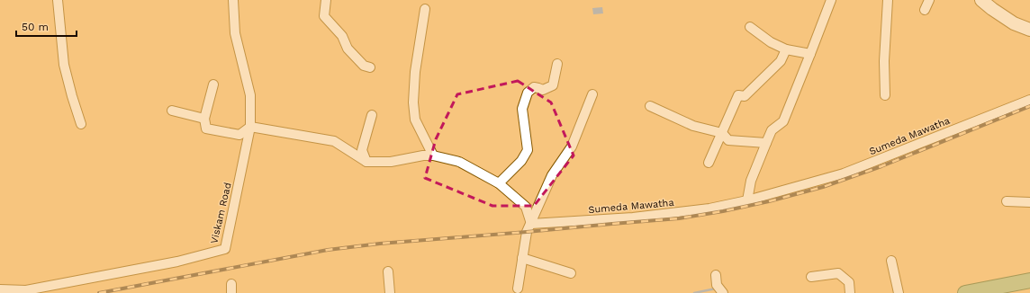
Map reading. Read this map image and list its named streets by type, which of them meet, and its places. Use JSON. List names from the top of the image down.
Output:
{
  "streets": {
    "street": ["Sumeda Mawatha", "Viskam Road"]
  },
  "scale_bar": "50 m"
}
